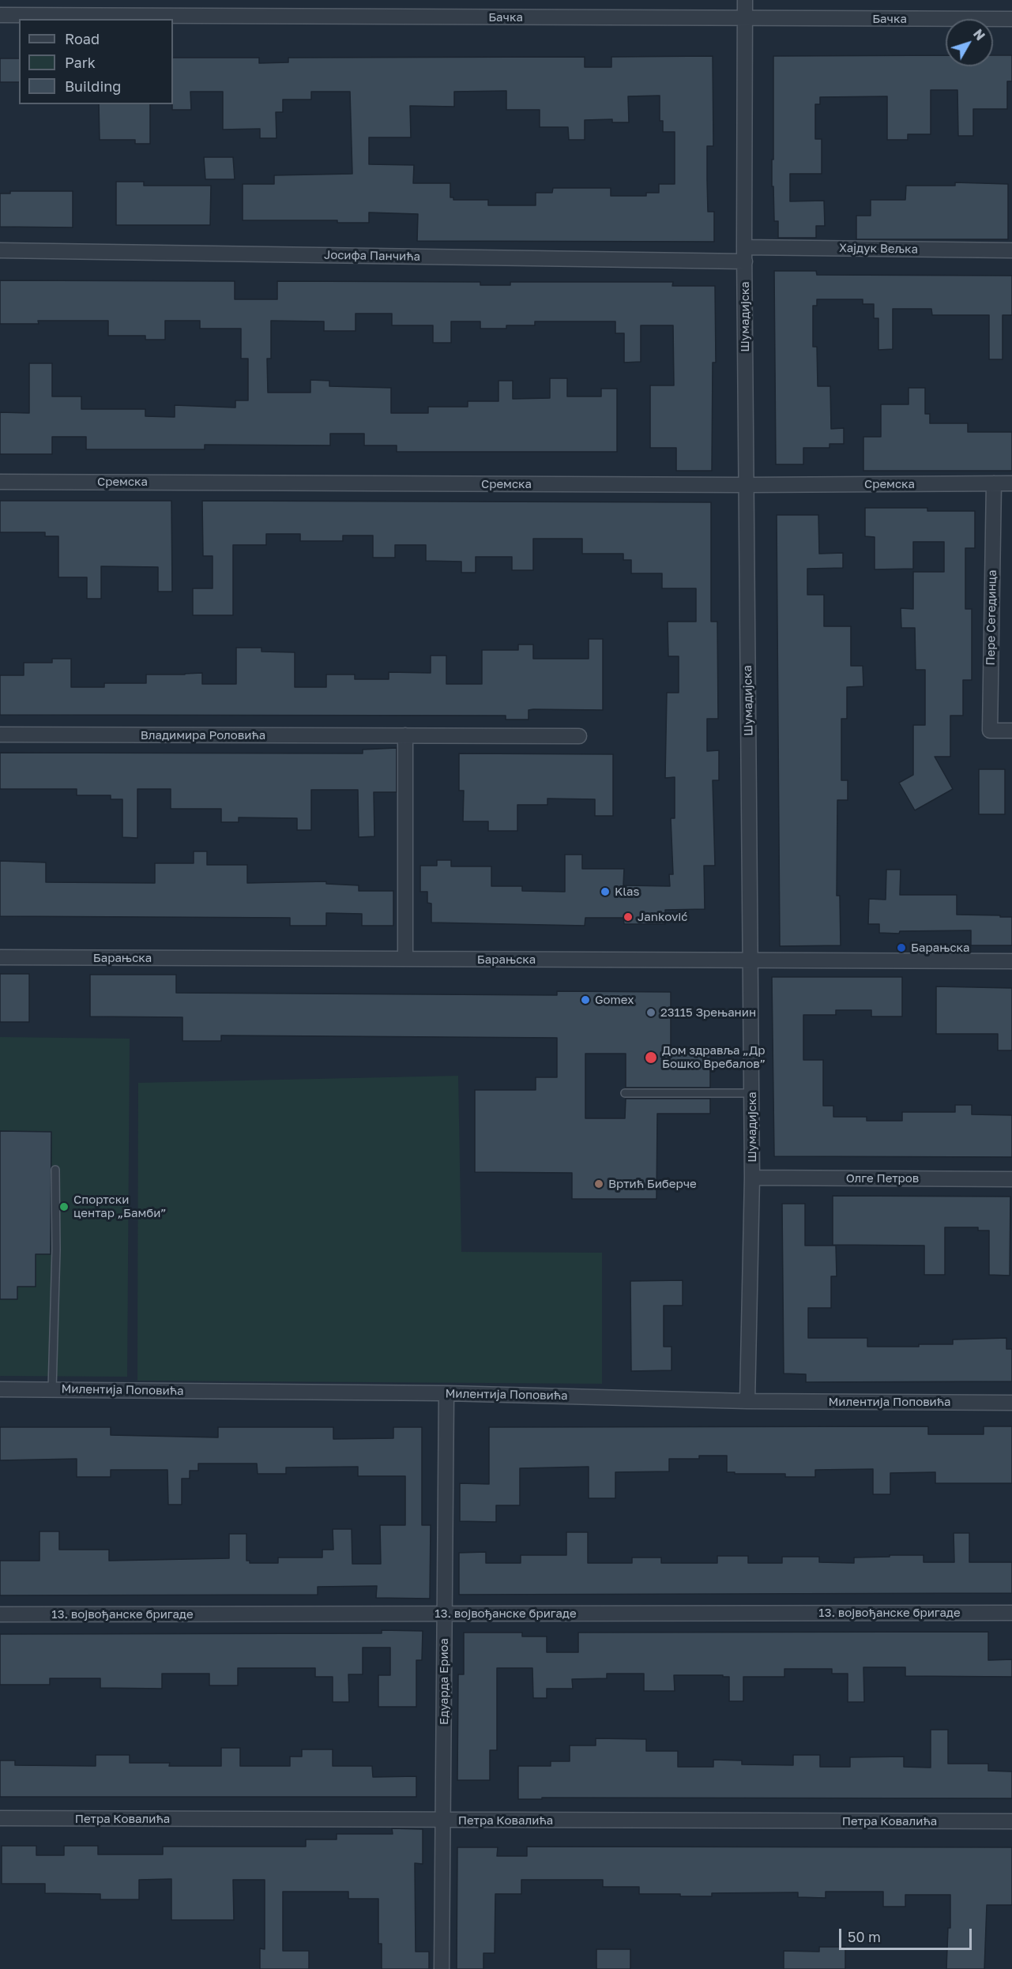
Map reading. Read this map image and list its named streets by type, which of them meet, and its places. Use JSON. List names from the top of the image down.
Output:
{
  "streets": {
    "street": [
      "Бачка",
      "Хајдук Вељка",
      "Јосифа Панчића",
      "Шумадијска",
      "Сремска",
      "Пере Сегединца",
      "Владимира Роловића",
      "Барањска",
      "Олге Петров",
      "Милентија Поповића",
      "13. војвођанске бригаде",
      "Едуарда Ериоа",
      "Петра Ковалића"
    ]
  },
  "crossings": [
    ["Бачка", "Шумадијска"],
    ["Хајдук Вељка", "Јосифа Панчића"],
    ["Хајдук Вељка", "Шумадијска"],
    ["Јосифа Панчића", "Шумадијска"],
    ["Шумадијска", "Сремска"],
    ["Шумадијска", "Барањска"],
    ["Шумадијска", "Олге Петров"],
    ["Шумадијска", "Милентија Поповића"],
    ["Сремска", "Пере Сегединца"],
    ["Милентија Поповића", "Едуарда Ериоа"],
    ["13. војвођанске бригаде", "Едуарда Ериоа"],
    ["Едуарда Ериоа", "Петра Ковалића"]
  ],
  "places": [
    "Klas",
    "Janković",
    "Барањска",
    "Gomex",
    "23115 Зрењанин",
    "Дом здравља „Др Бошко Вребалов”",
    "Вртић Биберче",
    "Спортски центар „Бамби”"
  ],
  "legend": ["Road", "Park", "Building"],
  "scale_bar": "50 m",
  "north": "top right"
}
